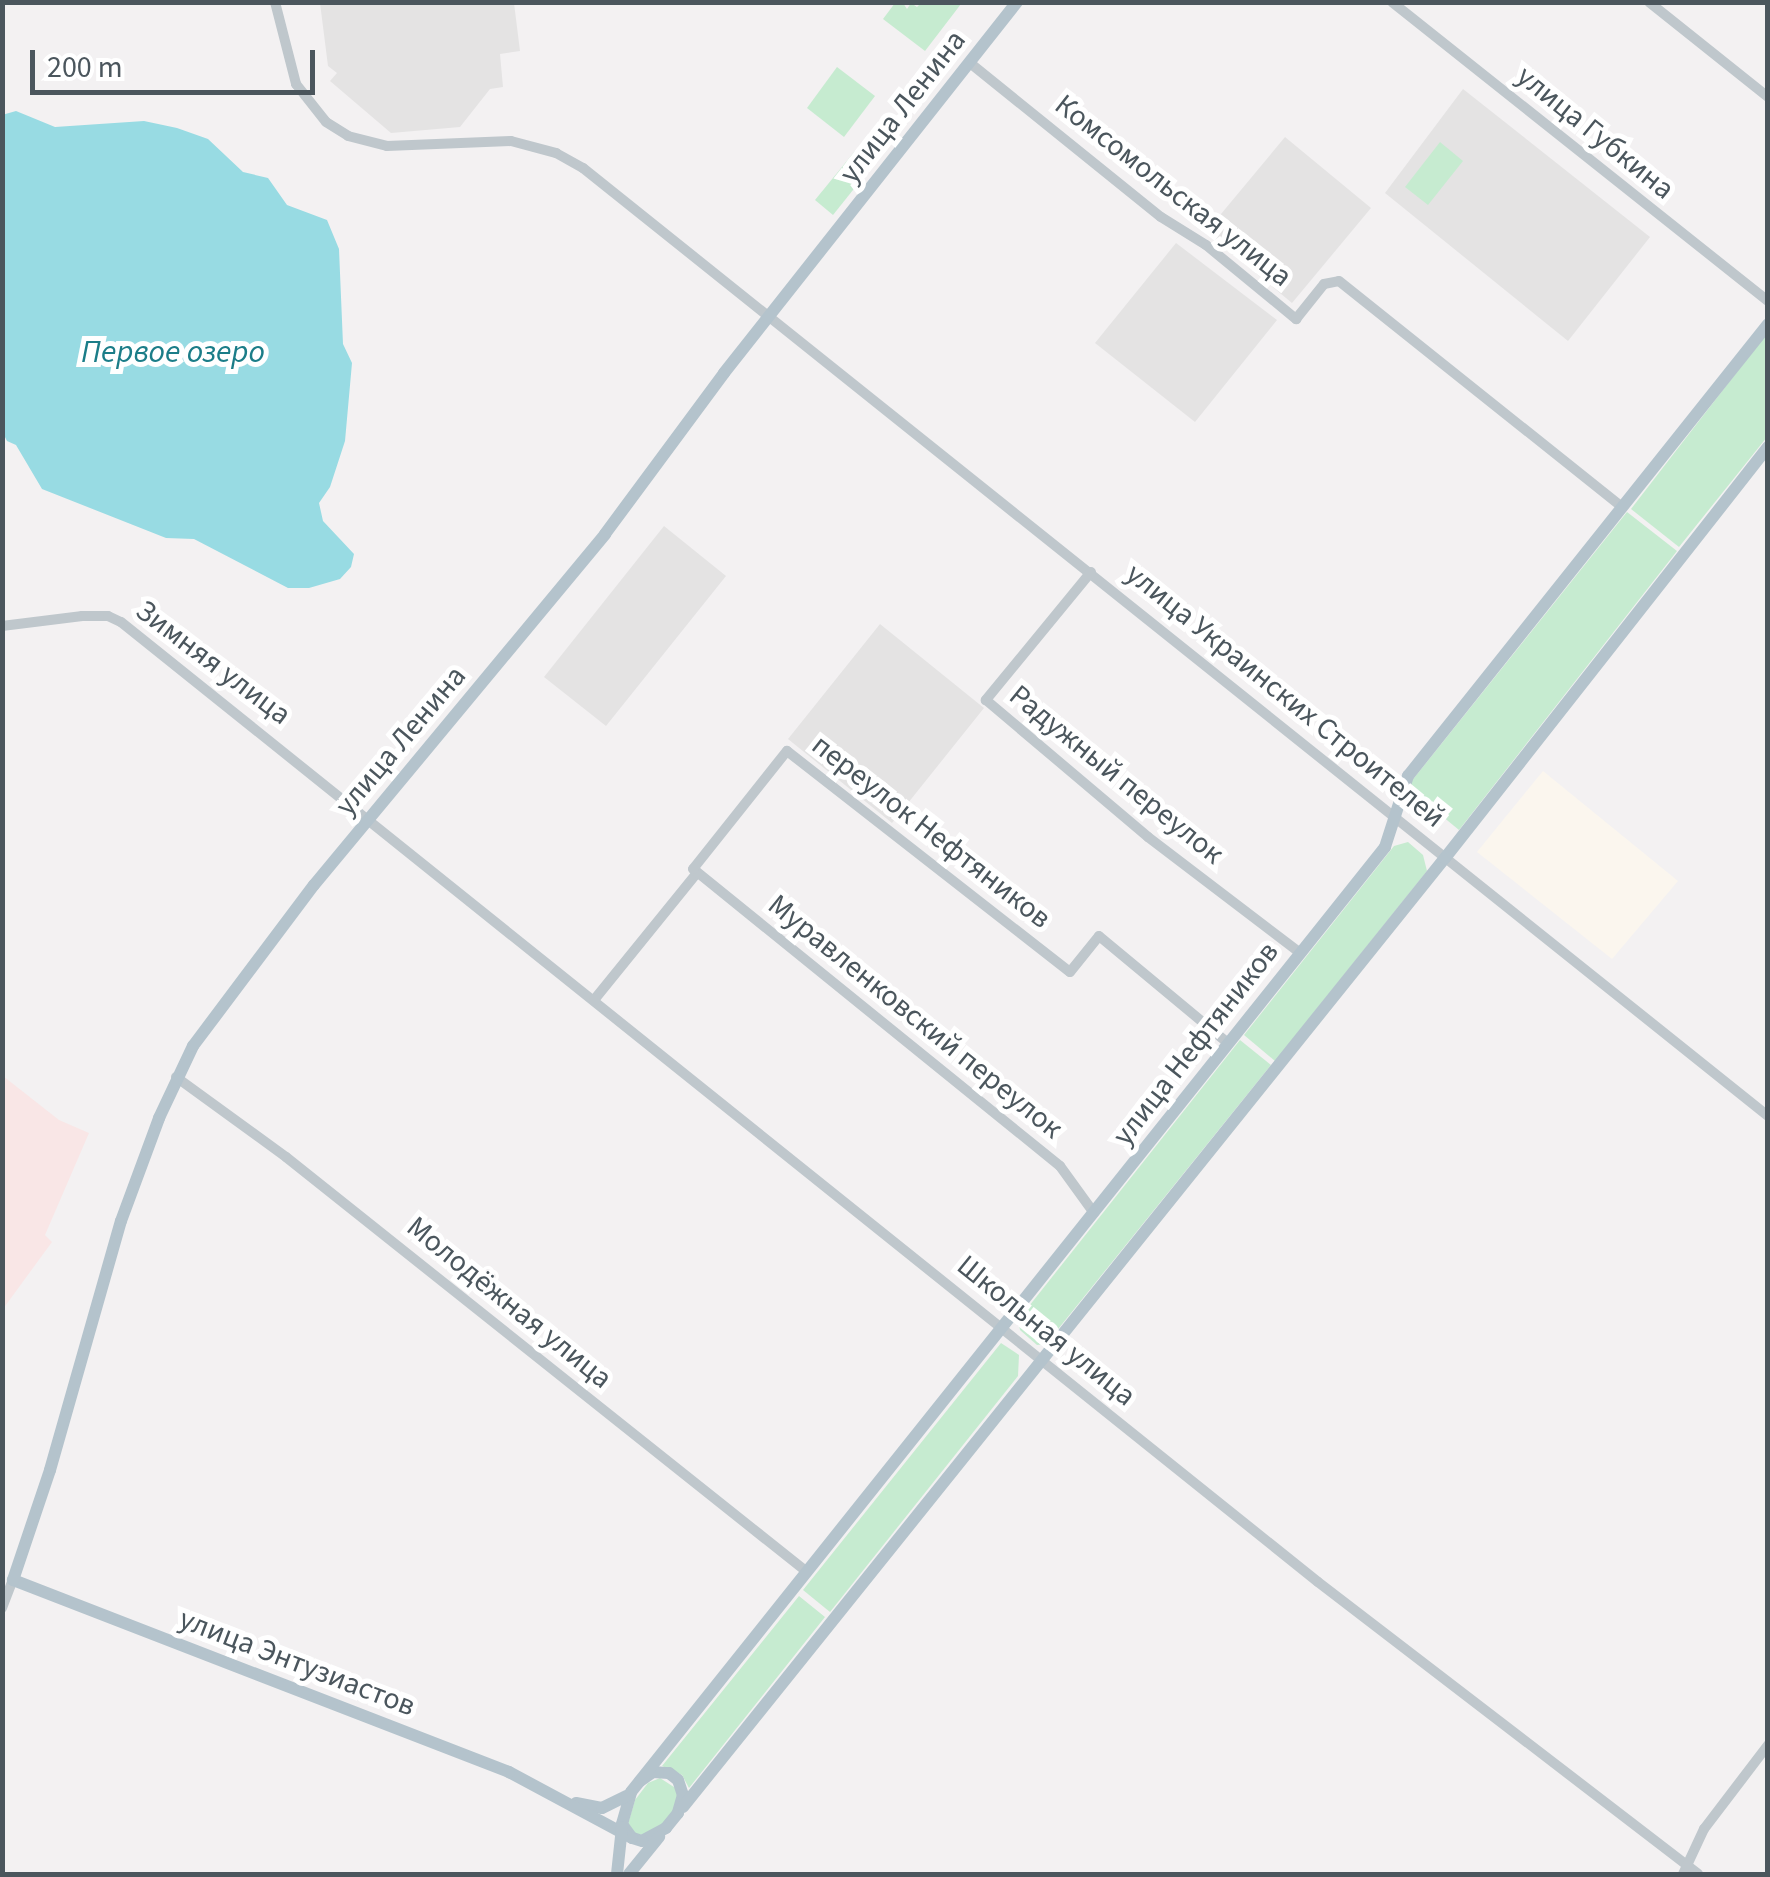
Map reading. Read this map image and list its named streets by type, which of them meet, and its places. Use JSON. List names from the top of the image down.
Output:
{
  "streets": {
    "main road": ["улица Ленина", "улица Нефтяников", "улица Энтузиастов"],
    "street": [
      "улица Губкина",
      "Комсомольская улица",
      "Зимняя улица",
      "улица Украинских Строителей",
      "Радужный переулок",
      "переулок Нефтяников",
      "Муравленковский переулок",
      "Молодёжная улица",
      "Школьная улица"
    ]
  },
  "crossings": [
    ["улица Ленина", "Комсомольская улица"],
    ["улица Ленина", "Зимняя улица"],
    ["улица Ленина", "улица Украинских Строителей"],
    ["улица Ленина", "Молодёжная улица"],
    ["улица Ленина", "Школьная улица"],
    ["улица Ленина", "улица Энтузиастов"],
    ["Комсомольская улица", "улица Нефтяников"],
    ["Зимняя улица", "Школьная улица"],
    ["улица Украинских Строителей", "Радужный переулок"],
    ["улица Украинских Строителей", "улица Нефтяников"],
    ["Радужный переулок", "улица Нефтяников"],
    ["переулок Нефтяников", "Муравленковский переулок"],
    ["переулок Нефтяников", "улица Нефтяников"],
    ["переулок Нефтяников", "Школьная улица"],
    ["Муравленковский переулок", "улица Нефтяников"],
    ["улица Нефтяников", "Молодёжная улица"],
    ["улица Нефтяников", "Школьная улица"],
    ["улица Нефтяников", "улица Энтузиастов"]
  ],
  "water": ["Первое озеро"],
  "scale_bar": "200 m"
}
